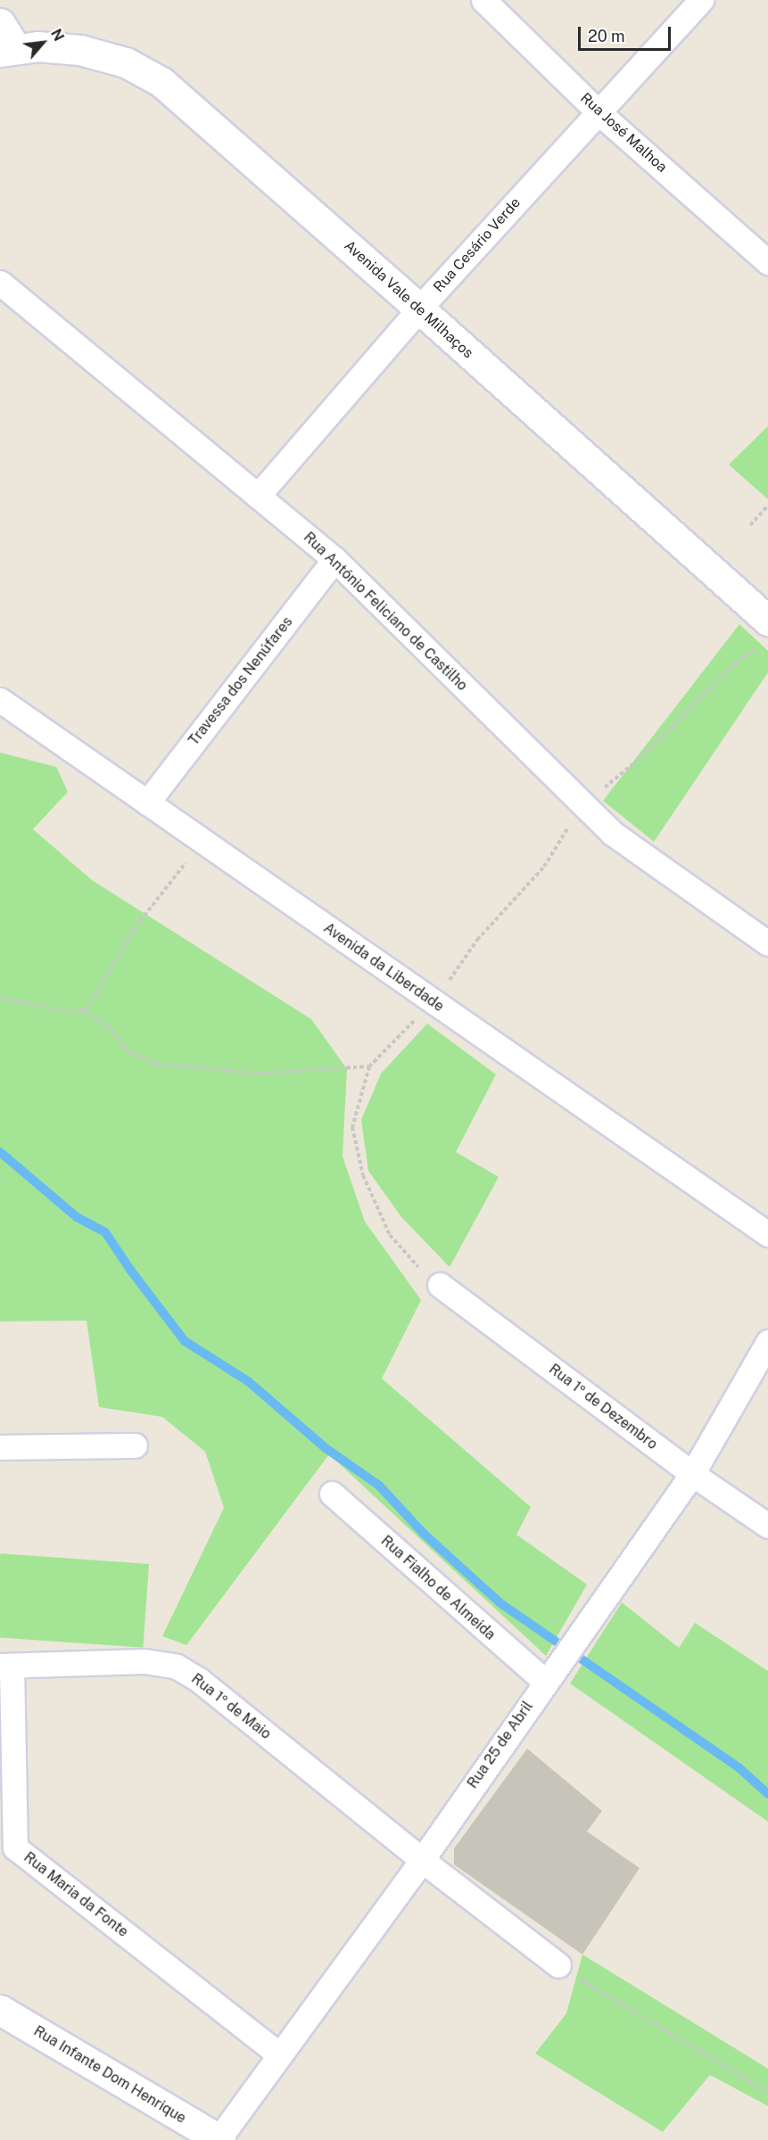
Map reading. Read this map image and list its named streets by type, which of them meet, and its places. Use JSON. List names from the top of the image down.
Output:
{
  "streets": {
    "street": [
      "Rua José Malhoa",
      "Rua Cesário Verde",
      "Avenida Vale de Milhaços",
      "Rua António Feliciano de Castilho",
      "Travessa dos Nenúfares",
      "Avenida da Liberdade",
      "Rua 1º de Dezembro",
      "Rua Fialho de Almeida",
      "Rua 1º de Maio",
      "Rua 25 de Abril",
      "Rua Maria da Fonte",
      "Rua Infante Dom Henrique"
    ]
  },
  "crossings": [
    ["Rua José Malhoa", "Rua Cesário Verde"],
    ["Rua Cesário Verde", "Avenida Vale de Milhaços"],
    ["Rua Cesário Verde", "Rua António Feliciano de Castilho"],
    ["Rua António Feliciano de Castilho", "Travessa dos Nenúfares"],
    ["Travessa dos Nenúfares", "Avenida da Liberdade"],
    ["Rua 1º de Dezembro", "Rua 25 de Abril"],
    ["Rua Fialho de Almeida", "Rua 25 de Abril"],
    ["Rua 1º de Maio", "Rua 25 de Abril"],
    ["Rua 1º de Maio", "Rua Maria da Fonte"],
    ["Rua 25 de Abril", "Rua Maria da Fonte"],
    ["Rua 25 de Abril", "Rua Infante Dom Henrique"]
  ],
  "scale_bar": "20 m",
  "north": "top right"
}
